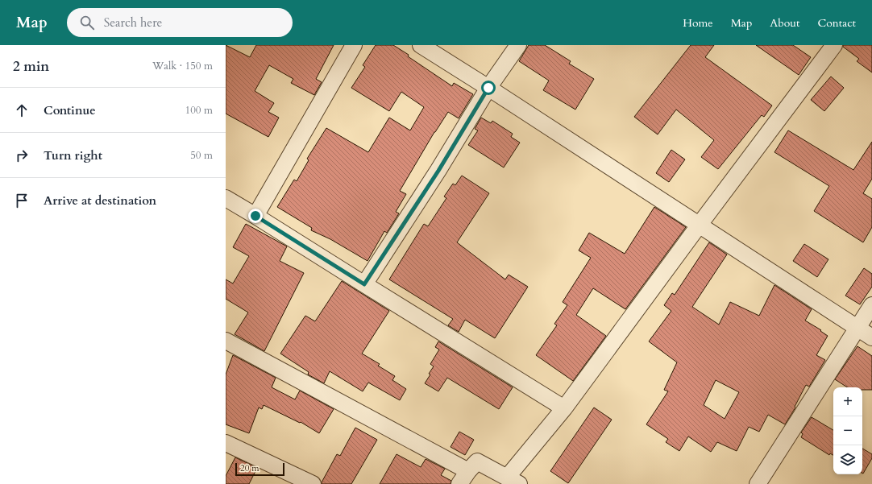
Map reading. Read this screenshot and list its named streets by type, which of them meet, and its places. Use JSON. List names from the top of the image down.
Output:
{
  "scale_bar": "20 m",
  "page": {
    "header": "Map",
    "search": "Search here",
    "nav": [
      "Home",
      "Map",
      "About",
      "Contact"
    ],
    "heading": ["2 min", "Walk · 150 m"],
    "list": [
      ["Continue", "100 m"],
      ["Turn right", "50 m"],
      "Arrive at destination"
    ],
    "map_buttons": ["+", "−"],
    "scale": "20 m"
  }
}
